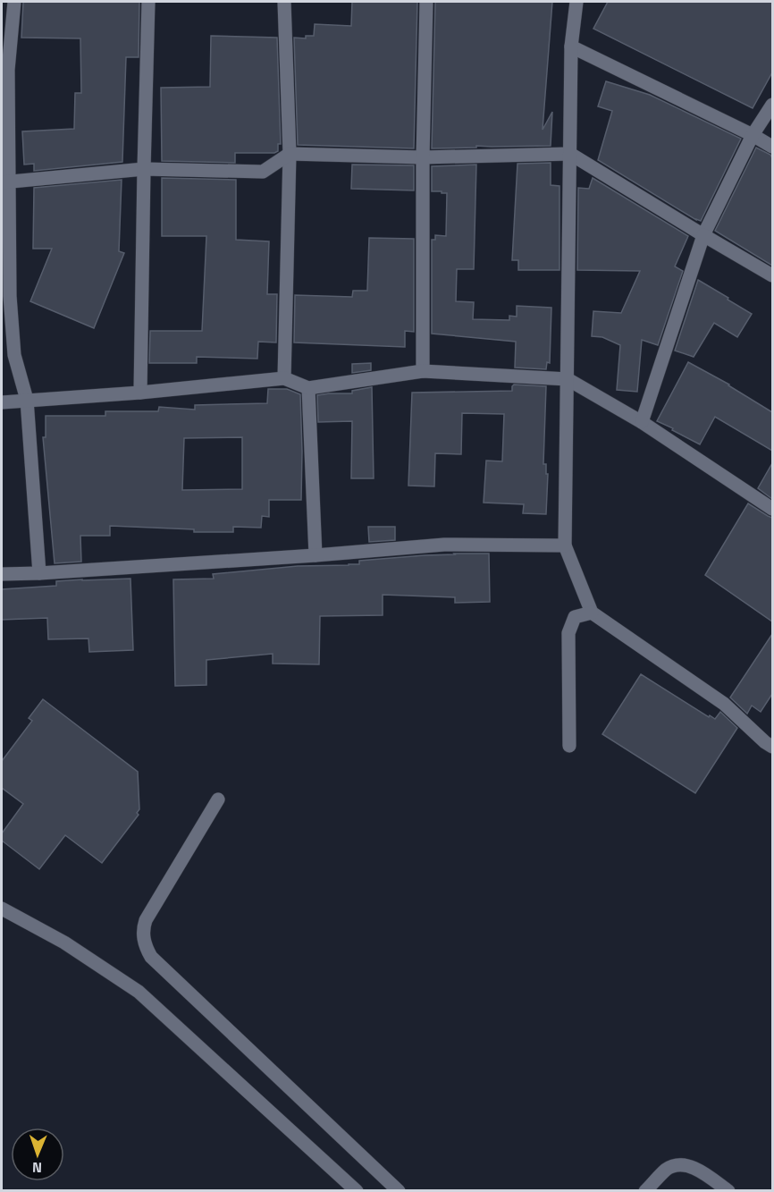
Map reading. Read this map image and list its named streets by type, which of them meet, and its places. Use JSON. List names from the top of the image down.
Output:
{
  "north": "bottom"
}
